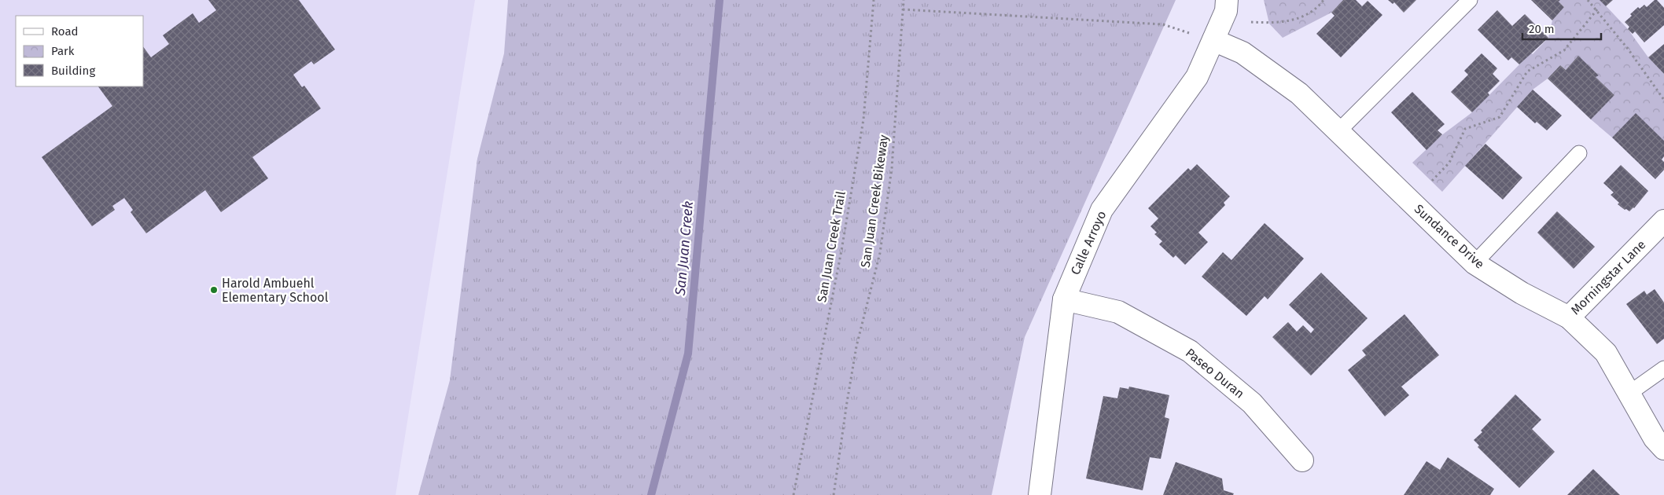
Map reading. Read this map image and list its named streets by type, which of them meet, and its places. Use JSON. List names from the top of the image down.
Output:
{
  "streets": {
    "street": [
      "Sundance Drive",
      "Calle Arroyo",
      "Morningstar Lane",
      "Paseo Duran"
    ],
    "path": ["San Juan Creek Bikeway", "San Juan Creek Trail"]
  },
  "crossings": [
    ["Sundance Drive", "Calle Arroyo"],
    ["Sundance Drive", "Morningstar Lane"],
    ["Calle Arroyo", "Paseo Duran"]
  ],
  "water": ["San Juan Creek"],
  "places": ["Harold Ambuehl Elementary School"],
  "legend": ["Road", "Park", "Building"],
  "scale_bar": "20 m"
}
